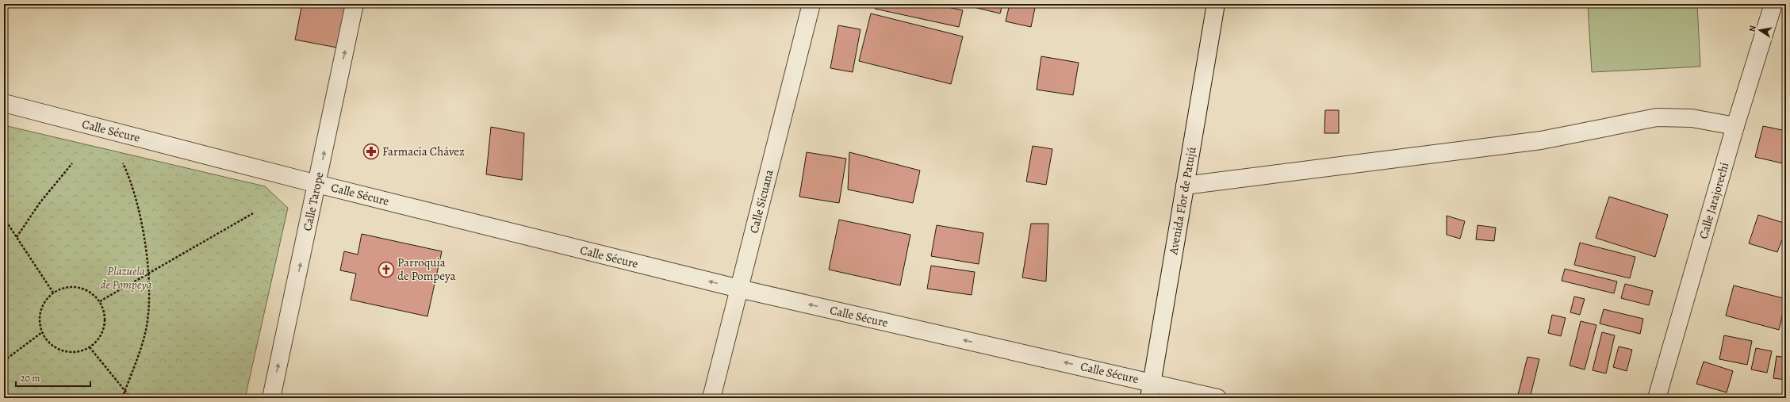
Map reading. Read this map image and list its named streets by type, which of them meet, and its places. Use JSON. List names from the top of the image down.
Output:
{
  "streets": {
    "street": [
      "Calle Sécure",
      "Avenida Flor de Patujú",
      "Calle Jarajorechi",
      "Calle Tarope",
      "Calle Sicuana"
    ]
  },
  "crossings": [
    ["Calle Sécure", "Avenida Flor de Patujú"],
    ["Calle Sécure", "Calle Tarope"],
    ["Calle Sécure", "Calle Sicuana"]
  ],
  "one_way": ["Calle Sécure", "Calle Tarope"],
  "parks": ["Plazuela de Pompeya"],
  "places": {
    "pharmacy": ["Farmacia Chávez"],
    "church": ["Parroquia de Pompeya"]
  },
  "scale_bar": "20 m",
  "north": "left"
}
